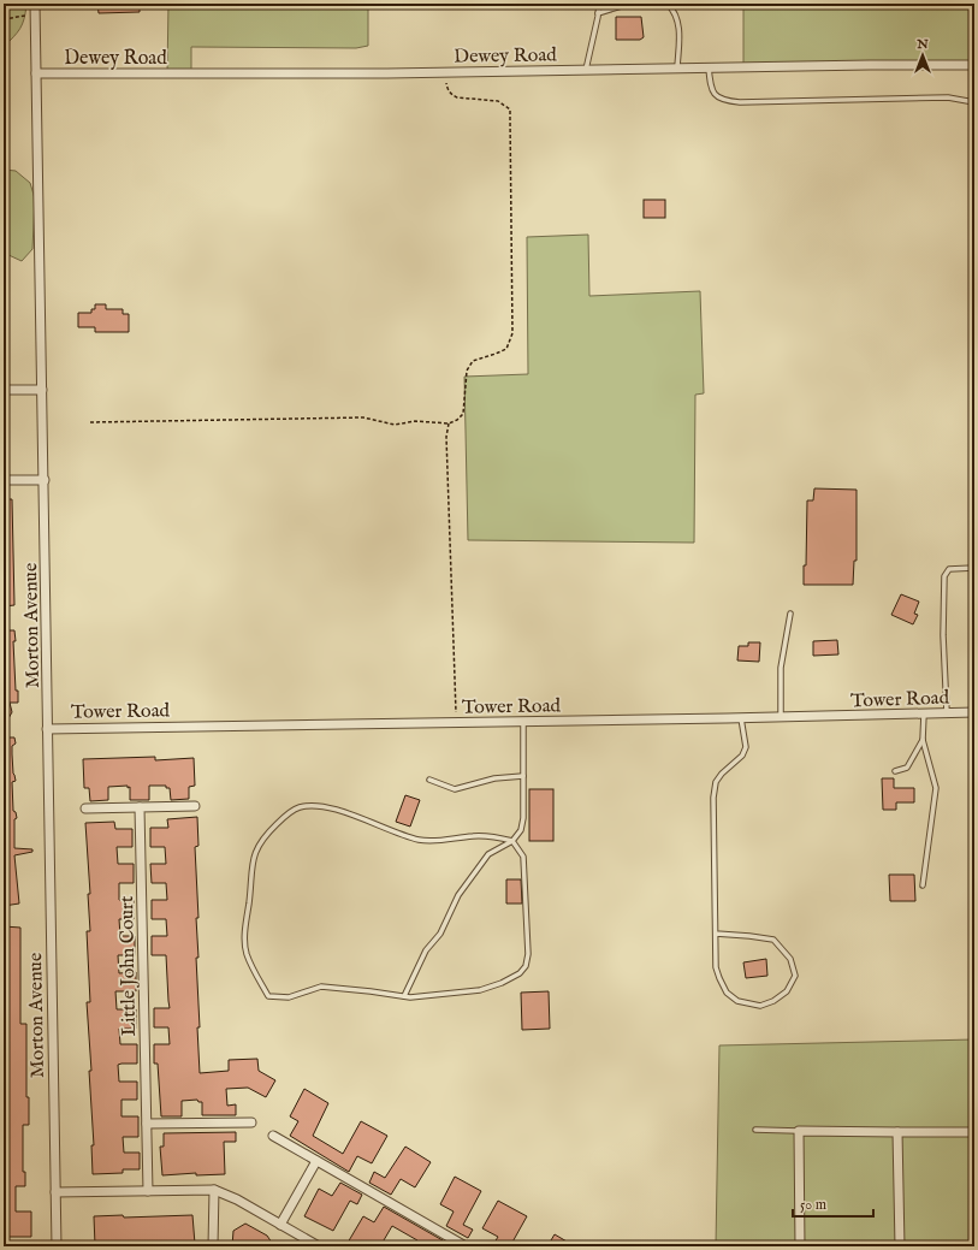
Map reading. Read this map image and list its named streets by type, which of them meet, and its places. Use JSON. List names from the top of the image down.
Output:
{
  "streets": {
    "street": [
      "Dewey Road",
      "Morton Avenue",
      "Tower Road",
      "Little John Court"
    ]
  },
  "crossings": [
    ["Dewey Road", "Morton Avenue"],
    ["Morton Avenue", "Tower Road"]
  ],
  "scale_bar": "50 m",
  "north": "top"
}
